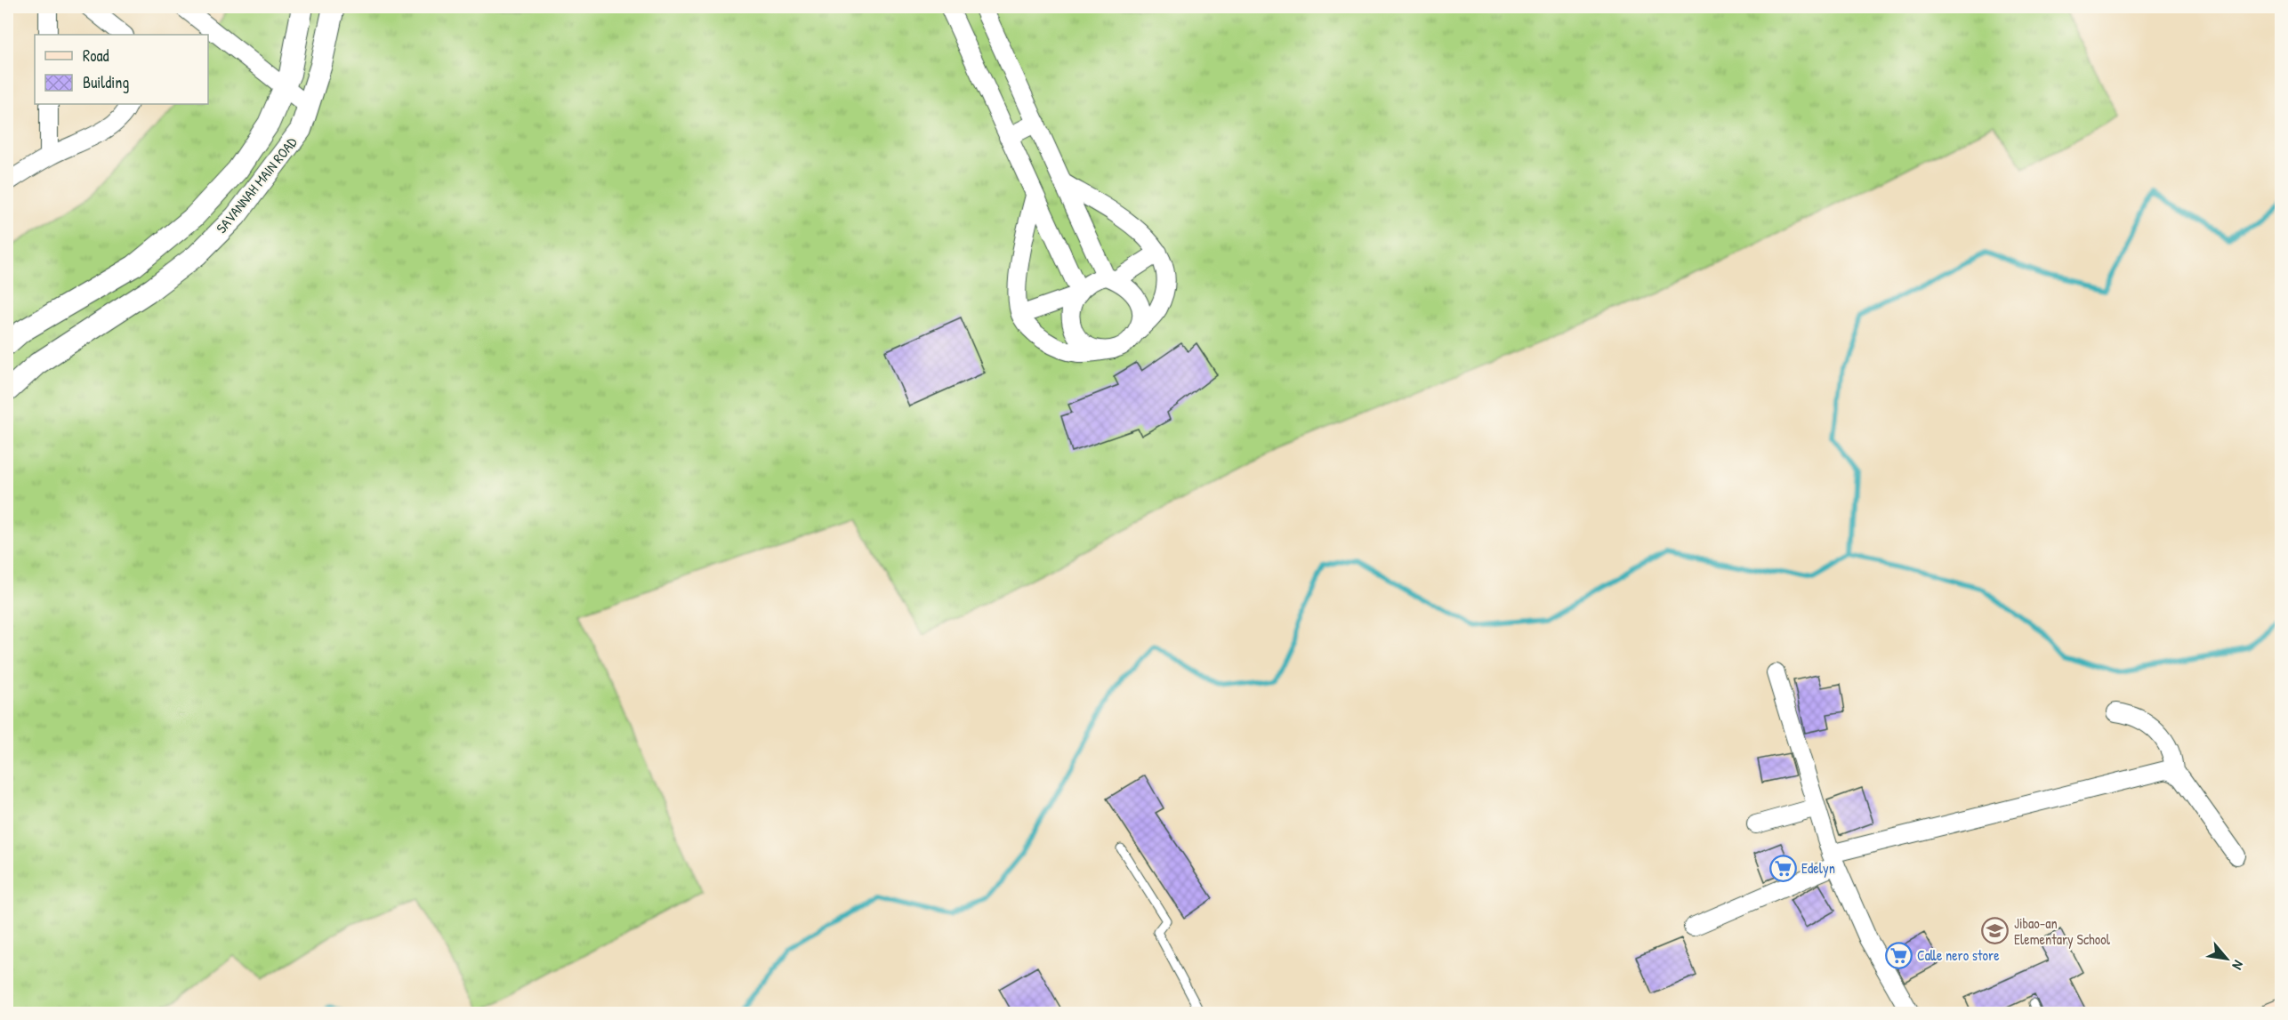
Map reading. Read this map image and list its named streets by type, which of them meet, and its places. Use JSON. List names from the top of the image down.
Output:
{
  "streets": {
    "street": ["SAVANNAH MAIN ROAD"]
  },
  "places": {
    "supermarket": ["Edelyn", "Calle nero store"],
    "school or university": ["Jibao-an Elementary School"]
  },
  "legend": ["Road", "Building"],
  "north": "bottom right"
}
